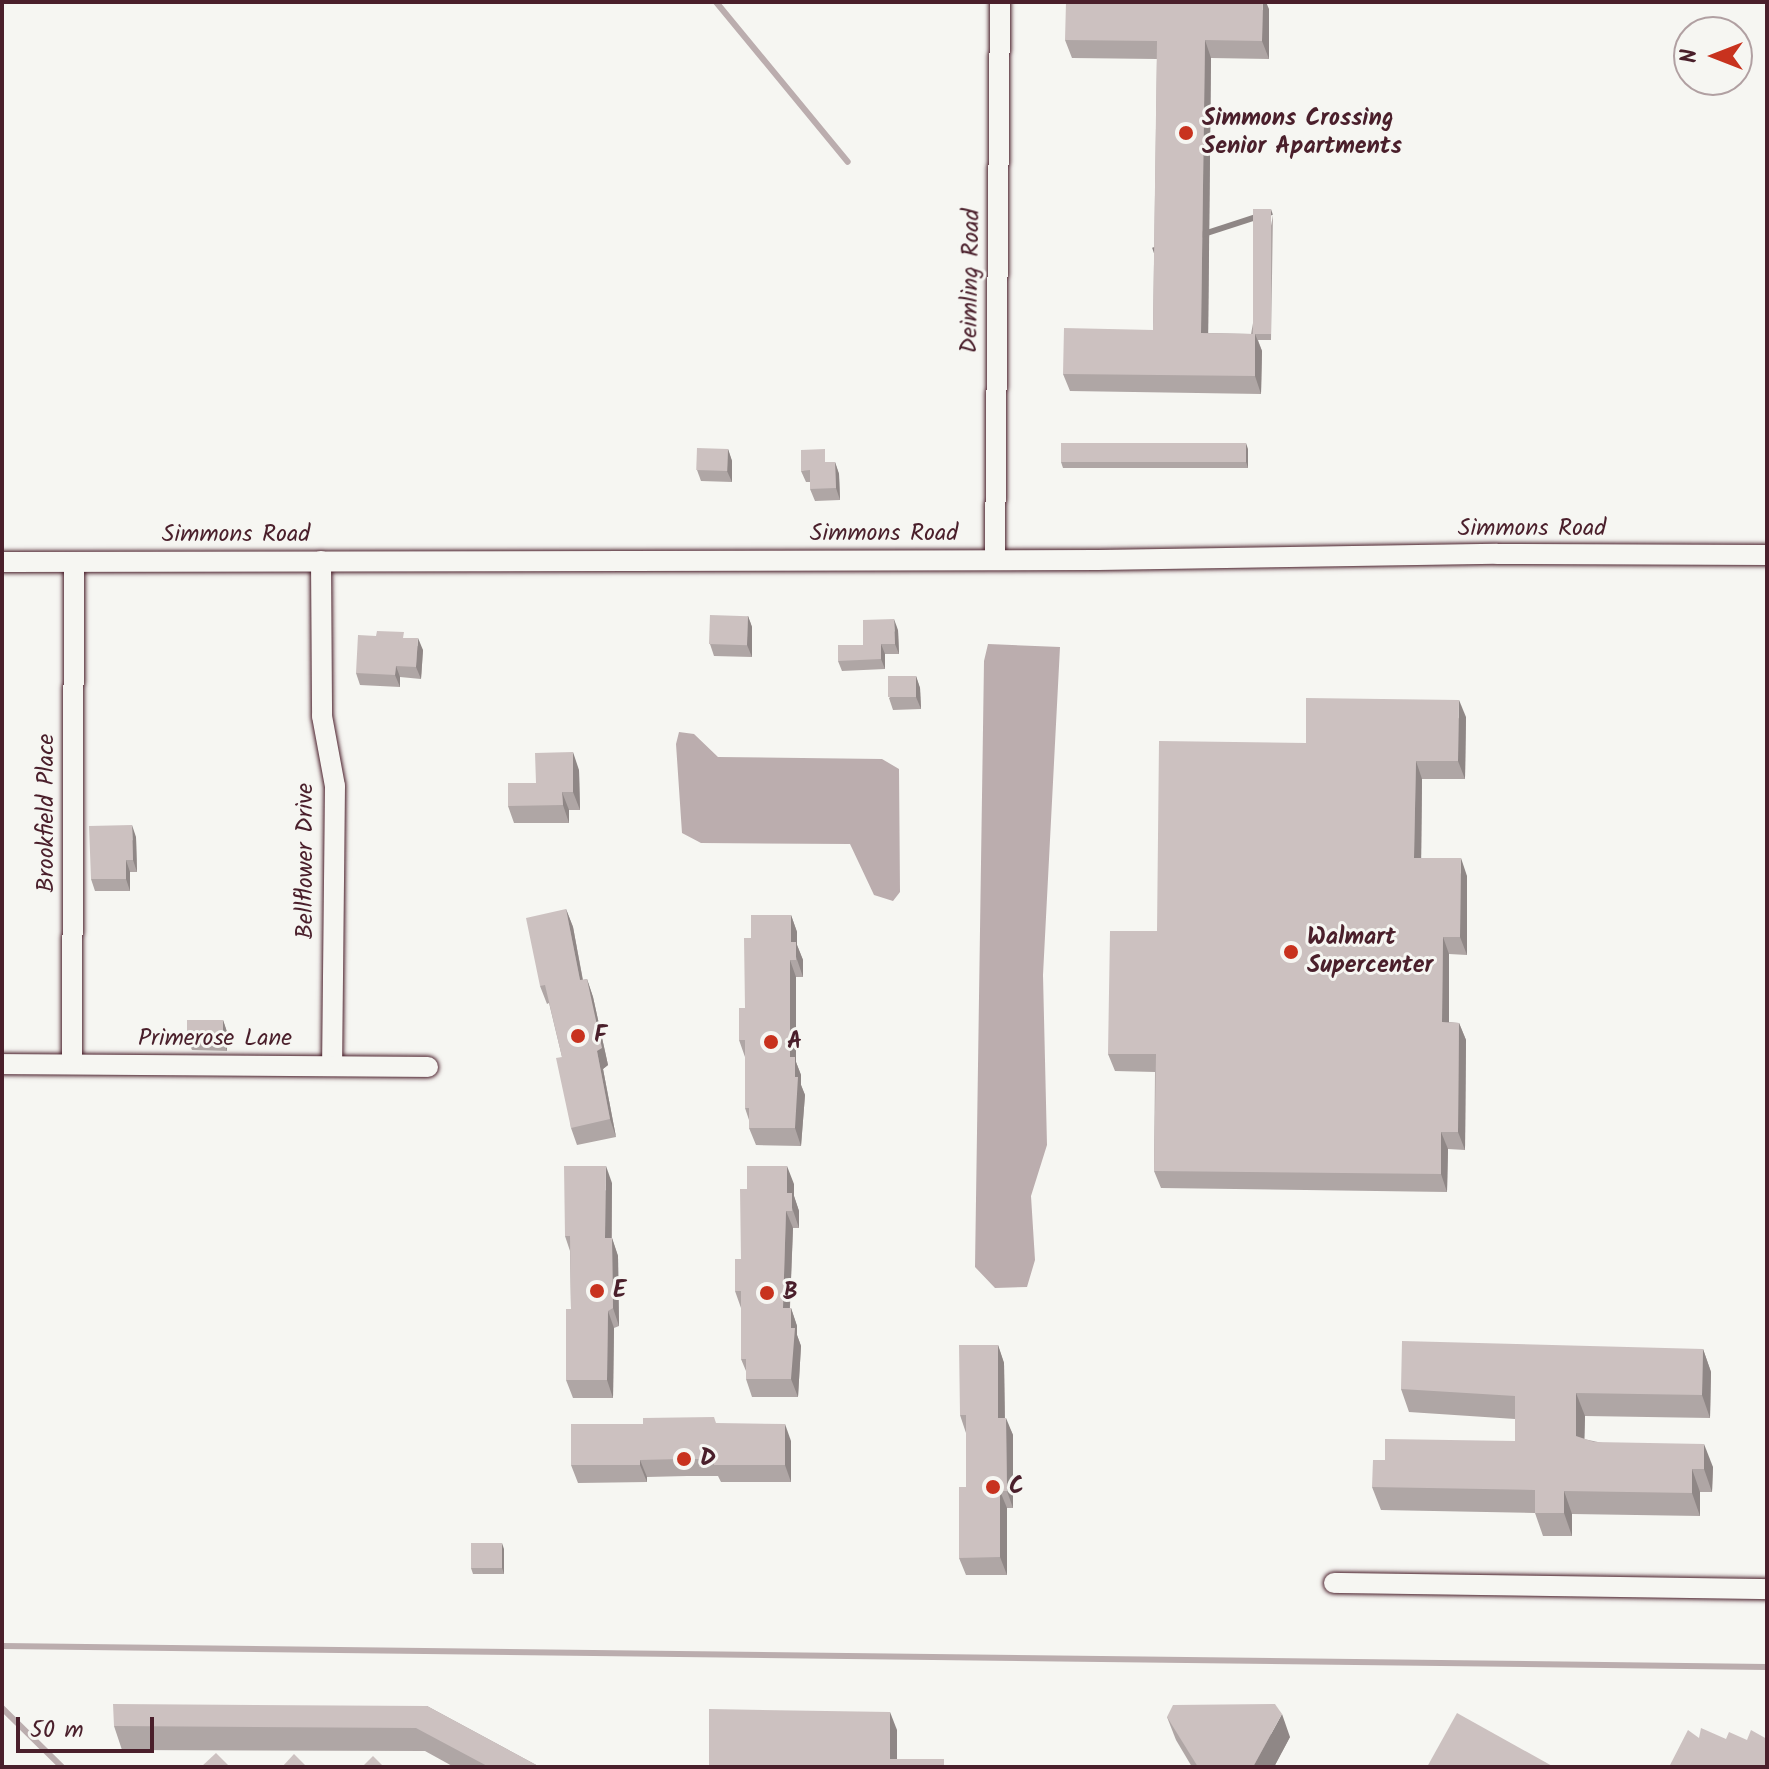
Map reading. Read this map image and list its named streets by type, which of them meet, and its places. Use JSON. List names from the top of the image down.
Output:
{
  "streets": {
    "street": [
      "Deimling Road",
      "Simmons Road",
      "Brookfield Place",
      "Bellflower Drive",
      "Primerose Lane"
    ]
  },
  "crossings": [
    ["Deimling Road", "Simmons Road"],
    ["Simmons Road", "Brookfield Place"],
    ["Simmons Road", "Bellflower Drive"],
    ["Brookfield Place", "Primerose Lane"],
    ["Bellflower Drive", "Primerose Lane"]
  ],
  "places": [
    "Simmons Crossing Senior Apartments",
    "Walmart Supercenter",
    "F",
    "A",
    "E",
    "B",
    "D",
    "C"
  ],
  "scale_bar": "50 m",
  "north": "left"
}
